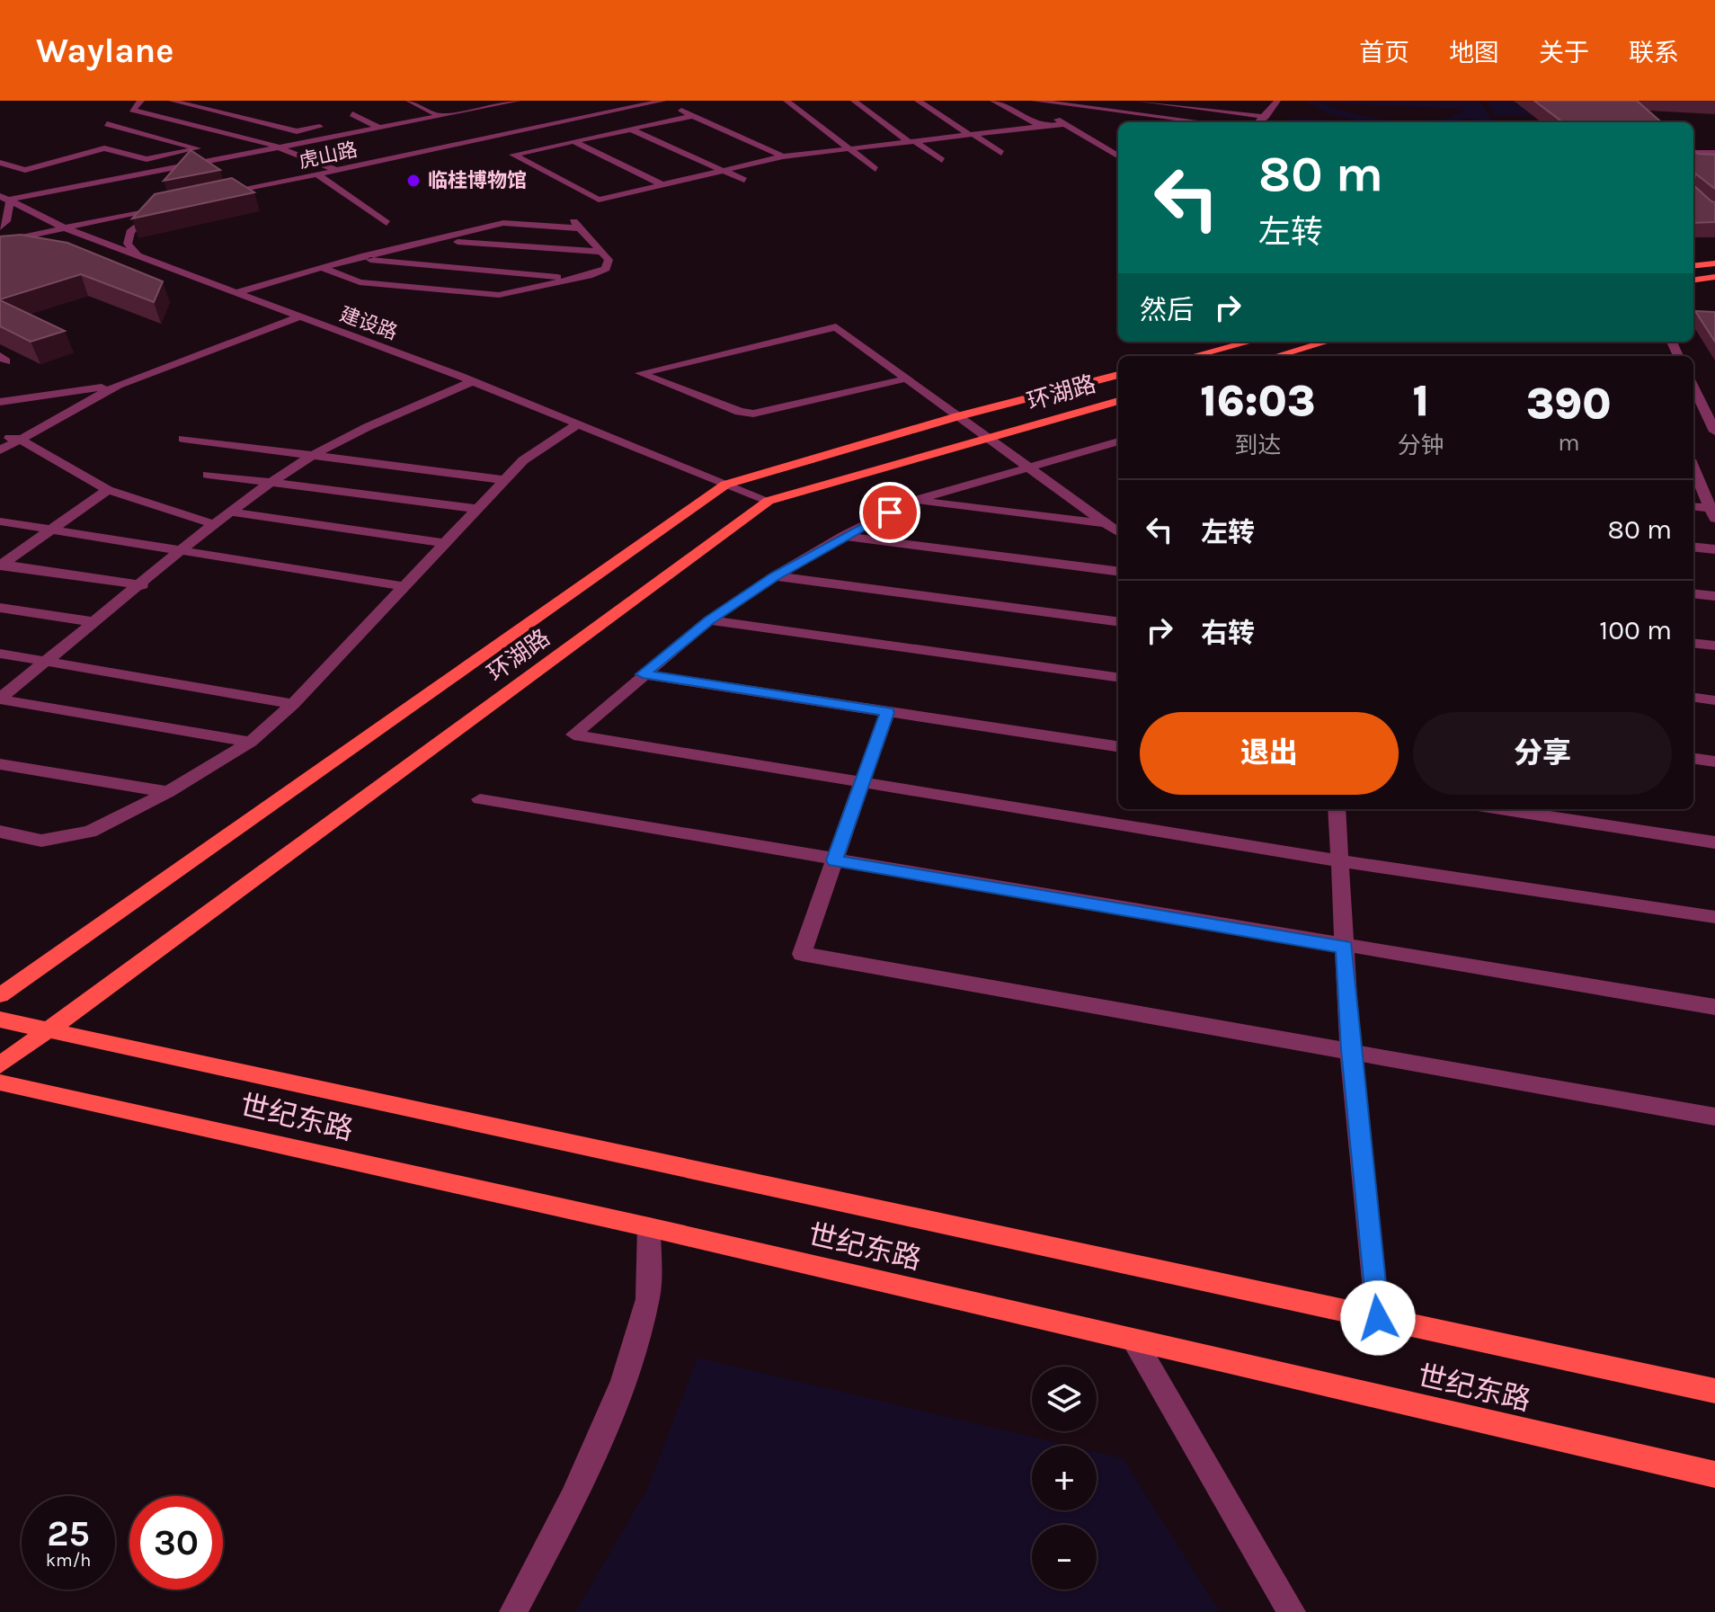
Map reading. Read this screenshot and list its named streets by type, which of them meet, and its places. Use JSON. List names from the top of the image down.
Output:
{
  "streets": {
    "main road": ["环湖路", "世纪东路"],
    "street": ["虎山路", "建设路"]
  },
  "crossings": [
    ["建设路", "环湖路"],
    ["环湖路", "世纪东路"]
  ],
  "places": ["临桂博物馆"],
  "page": {
    "header": "Waylane",
    "nav": [
      "首页",
      "地图",
      "关于",
      "联系"
    ],
    "turn": ["80 m", "左转"],
    "then": "然后",
    "eta": [
      "16:03",
      "到达",
      "1",
      "分钟",
      "390",
      "m"
    ],
    "list": [
      {
        "name": "左转",
        "value": "80 m"
      },
      {
        "name": "右转",
        "value": "100 m"
      }
    ],
    "buttons": ["退出", "分享"],
    "map_buttons": ["+", "−"],
    "speed": "25 km/h",
    "limit": "30"
  }
}
